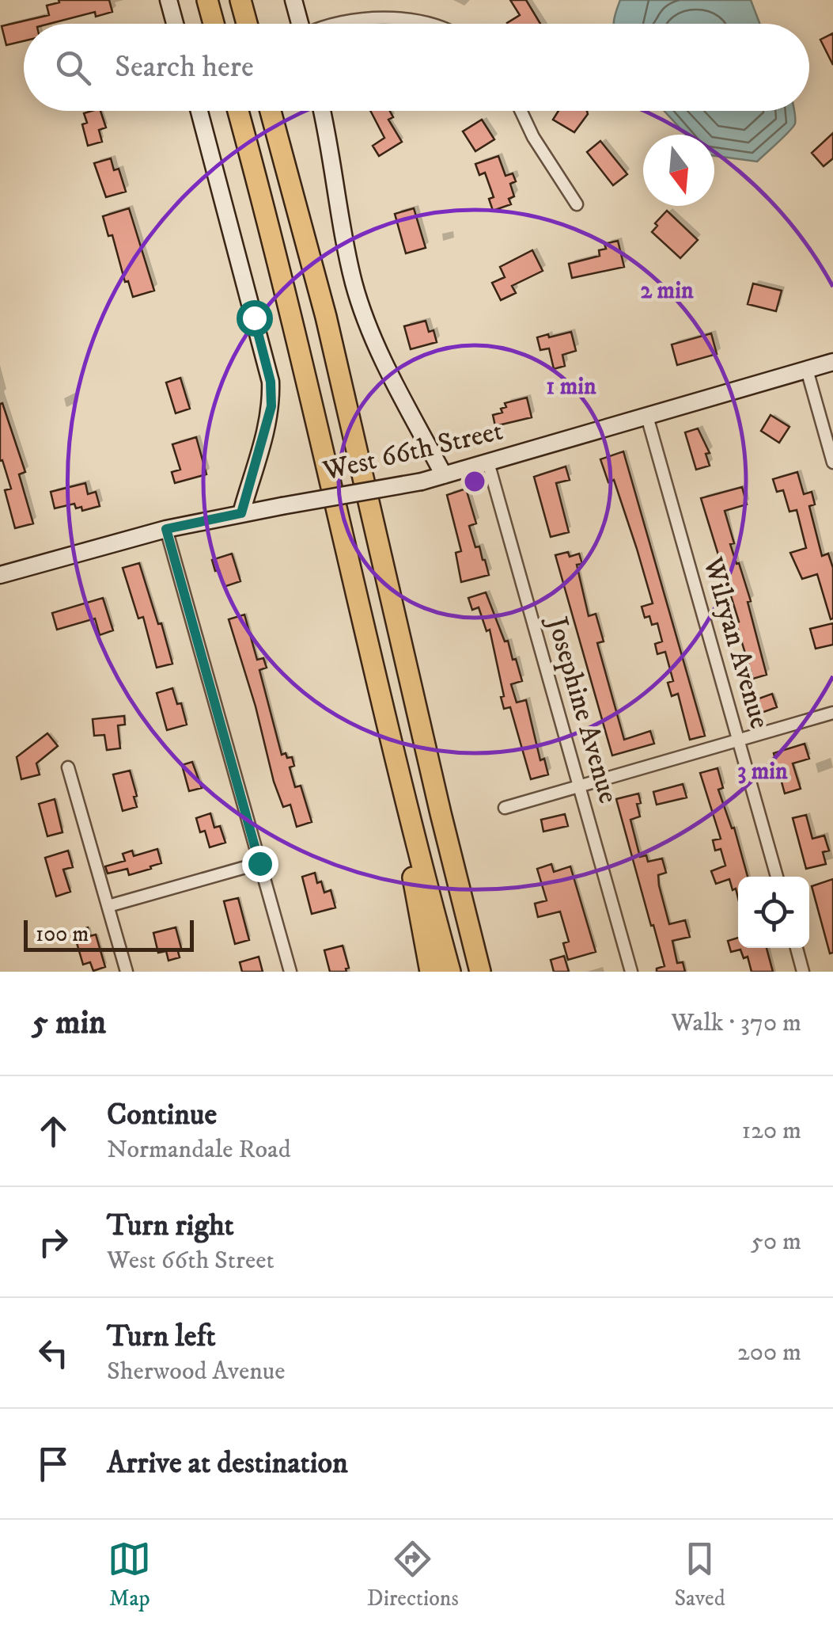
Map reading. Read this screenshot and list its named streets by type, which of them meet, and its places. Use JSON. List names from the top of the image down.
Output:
{
  "streets": {
    "street": ["West 66th Street", "Wilryan Avenue", "Josephine Avenue"]
  },
  "crossings": [
    ["West 66th Street", "Wilryan Avenue"],
    ["West 66th Street", "Josephine Avenue"]
  ],
  "scale_bar": "100 m",
  "north": "bottom",
  "page": {
    "search": "Search here",
    "scale": "100 m",
    "heading": ["5 min", "Walk · 370 m"],
    "list": [
      ["Continue", "Normandale Road", "120 m"],
      ["Turn right", "West 66th Street", "50 m"],
      ["Turn left", "Sherwood Avenue", "200 m"],
      "Arrive at destination"
    ],
    "nav": ["Map", "Directions", "Saved"]
  },
  "rings": ["2 min", "1 min", "3 min"]
}
